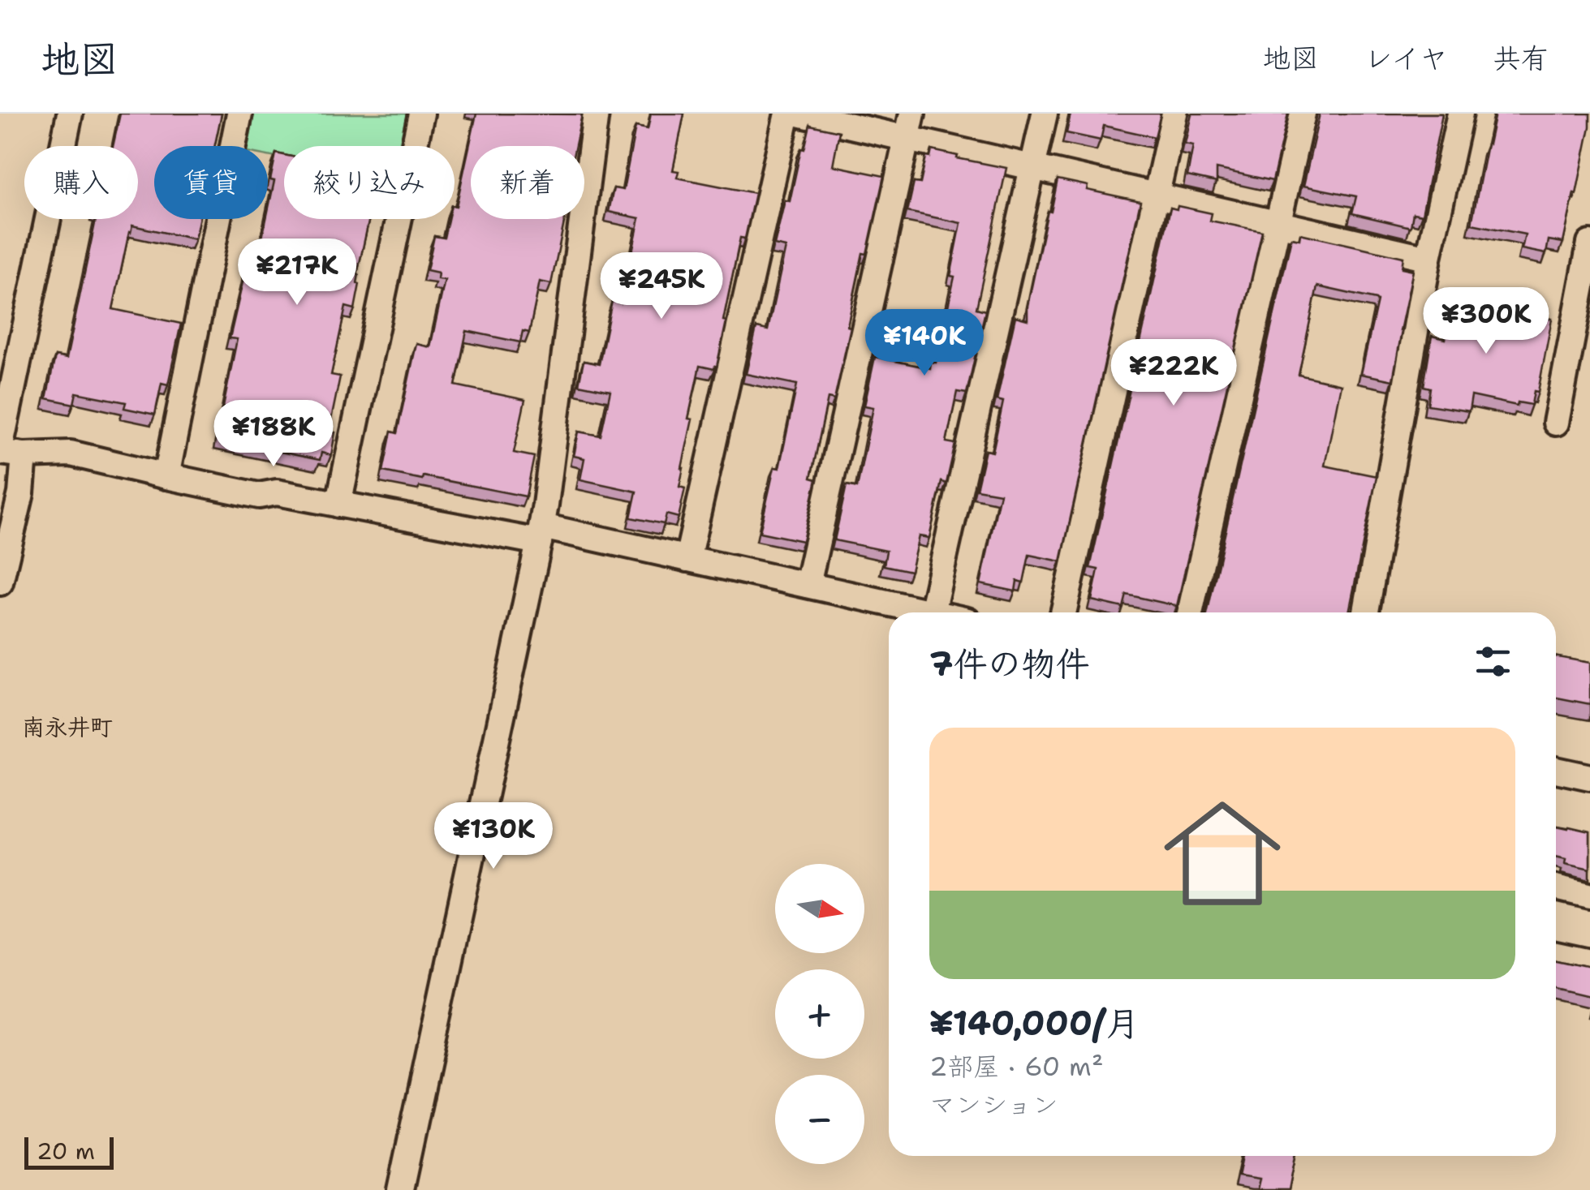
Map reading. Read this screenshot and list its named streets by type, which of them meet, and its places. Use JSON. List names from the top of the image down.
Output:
{
  "districts": ["南永井町"],
  "scale_bar": "20 m",
  "north": "right",
  "page": {
    "header": "地図",
    "nav": ["地図", "レイヤ", "共有"],
    "chip": [
      "購入",
      "賃貸",
      "絞り込み",
      "新着"
    ],
    "price": [
      "¥217K",
      "¥245K",
      "¥300K",
      "¥140K",
      "¥222K",
      "¥188K",
      "¥130K"
    ],
    "heading": "7件の物件",
    "list": [
      {
        "name": "¥140,000/月",
        "note": "2部屋 · 60 m² · マンション"
      }
    ],
    "map_buttons": ["+", "−"],
    "scale": "20 m"
  }
}
